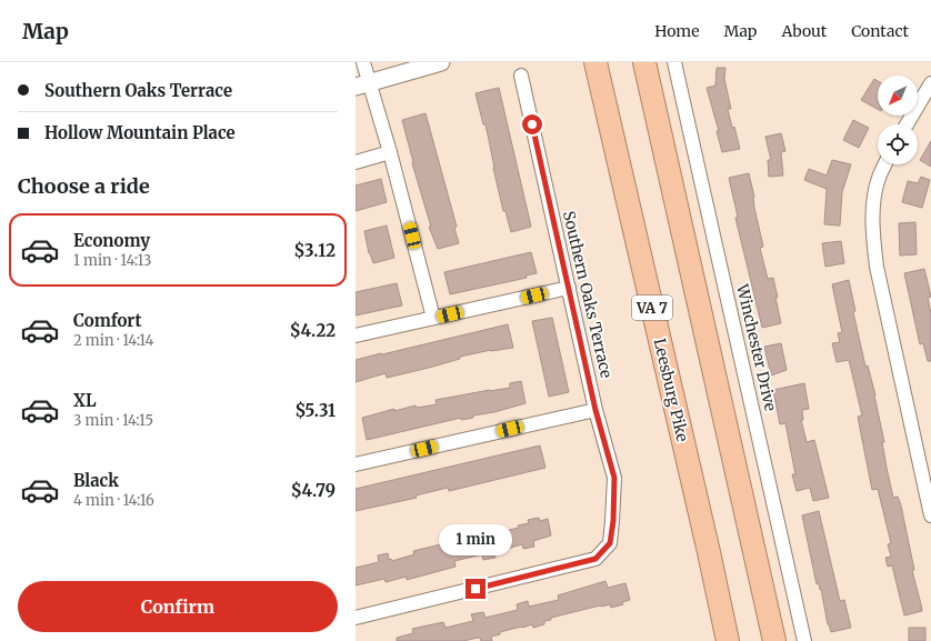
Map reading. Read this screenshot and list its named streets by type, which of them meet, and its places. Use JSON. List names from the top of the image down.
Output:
{
  "streets": {
    "highway": ["VA 7", "Leesburg Pike"],
    "street": ["Southern Oaks Terrace", "Winchester Drive"]
  },
  "north": "bottom left",
  "page": {
    "header": "Map",
    "nav": [
      "Home",
      "Map",
      "About",
      "Contact"
    ],
    "banner": ["Southern Oaks Terrace", "Hollow Mountain Place"],
    "heading": "Choose a ride",
    "list": [
      {
        "name": "Economy",
        "note": "1 min · 14:13",
        "value": "$3.12"
      },
      {
        "name": "Comfort",
        "note": "2 min · 14:14",
        "value": "$4.22"
      },
      {
        "name": "XL",
        "note": "3 min · 14:15",
        "value": "$5.31"
      },
      {
        "name": "Black",
        "note": "4 min · 14:16",
        "value": "$4.79"
      }
    ],
    "bubble": "1 min",
    "buttons": "Confirm"
  }
}
